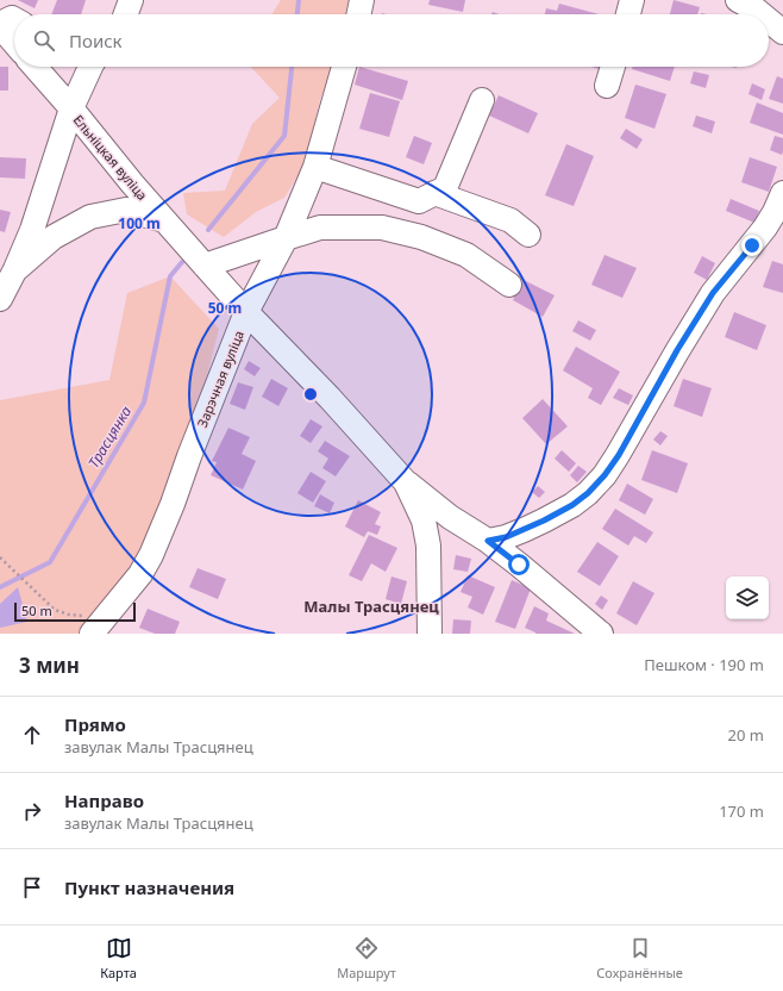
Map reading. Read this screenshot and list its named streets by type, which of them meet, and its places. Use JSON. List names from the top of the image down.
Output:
{
  "streets": {
    "street": ["Ельніцкая вуліца", "Зарэчная вуліца"]
  },
  "crossings": [
    ["Ельніцкая вуліца", "Зарэчная вуліца"]
  ],
  "districts": ["Малы Трасцянец"],
  "water": ["Трасцянка"],
  "scale_bar": "50 m",
  "page": {
    "search": "Поиск",
    "scale": "50 m",
    "heading": ["3 мин", "Пешком · 190 m"],
    "list": [
      ["Прямо", "завулак Малы Трасцянец", "20 m"],
      ["Направо", "завулак Малы Трасцянец", "170 m"],
      "Пункт назначения"
    ],
    "nav": ["Карта", "Маршрут", "Сохранённые"]
  },
  "rings": ["100 m", "50 m"]
}
